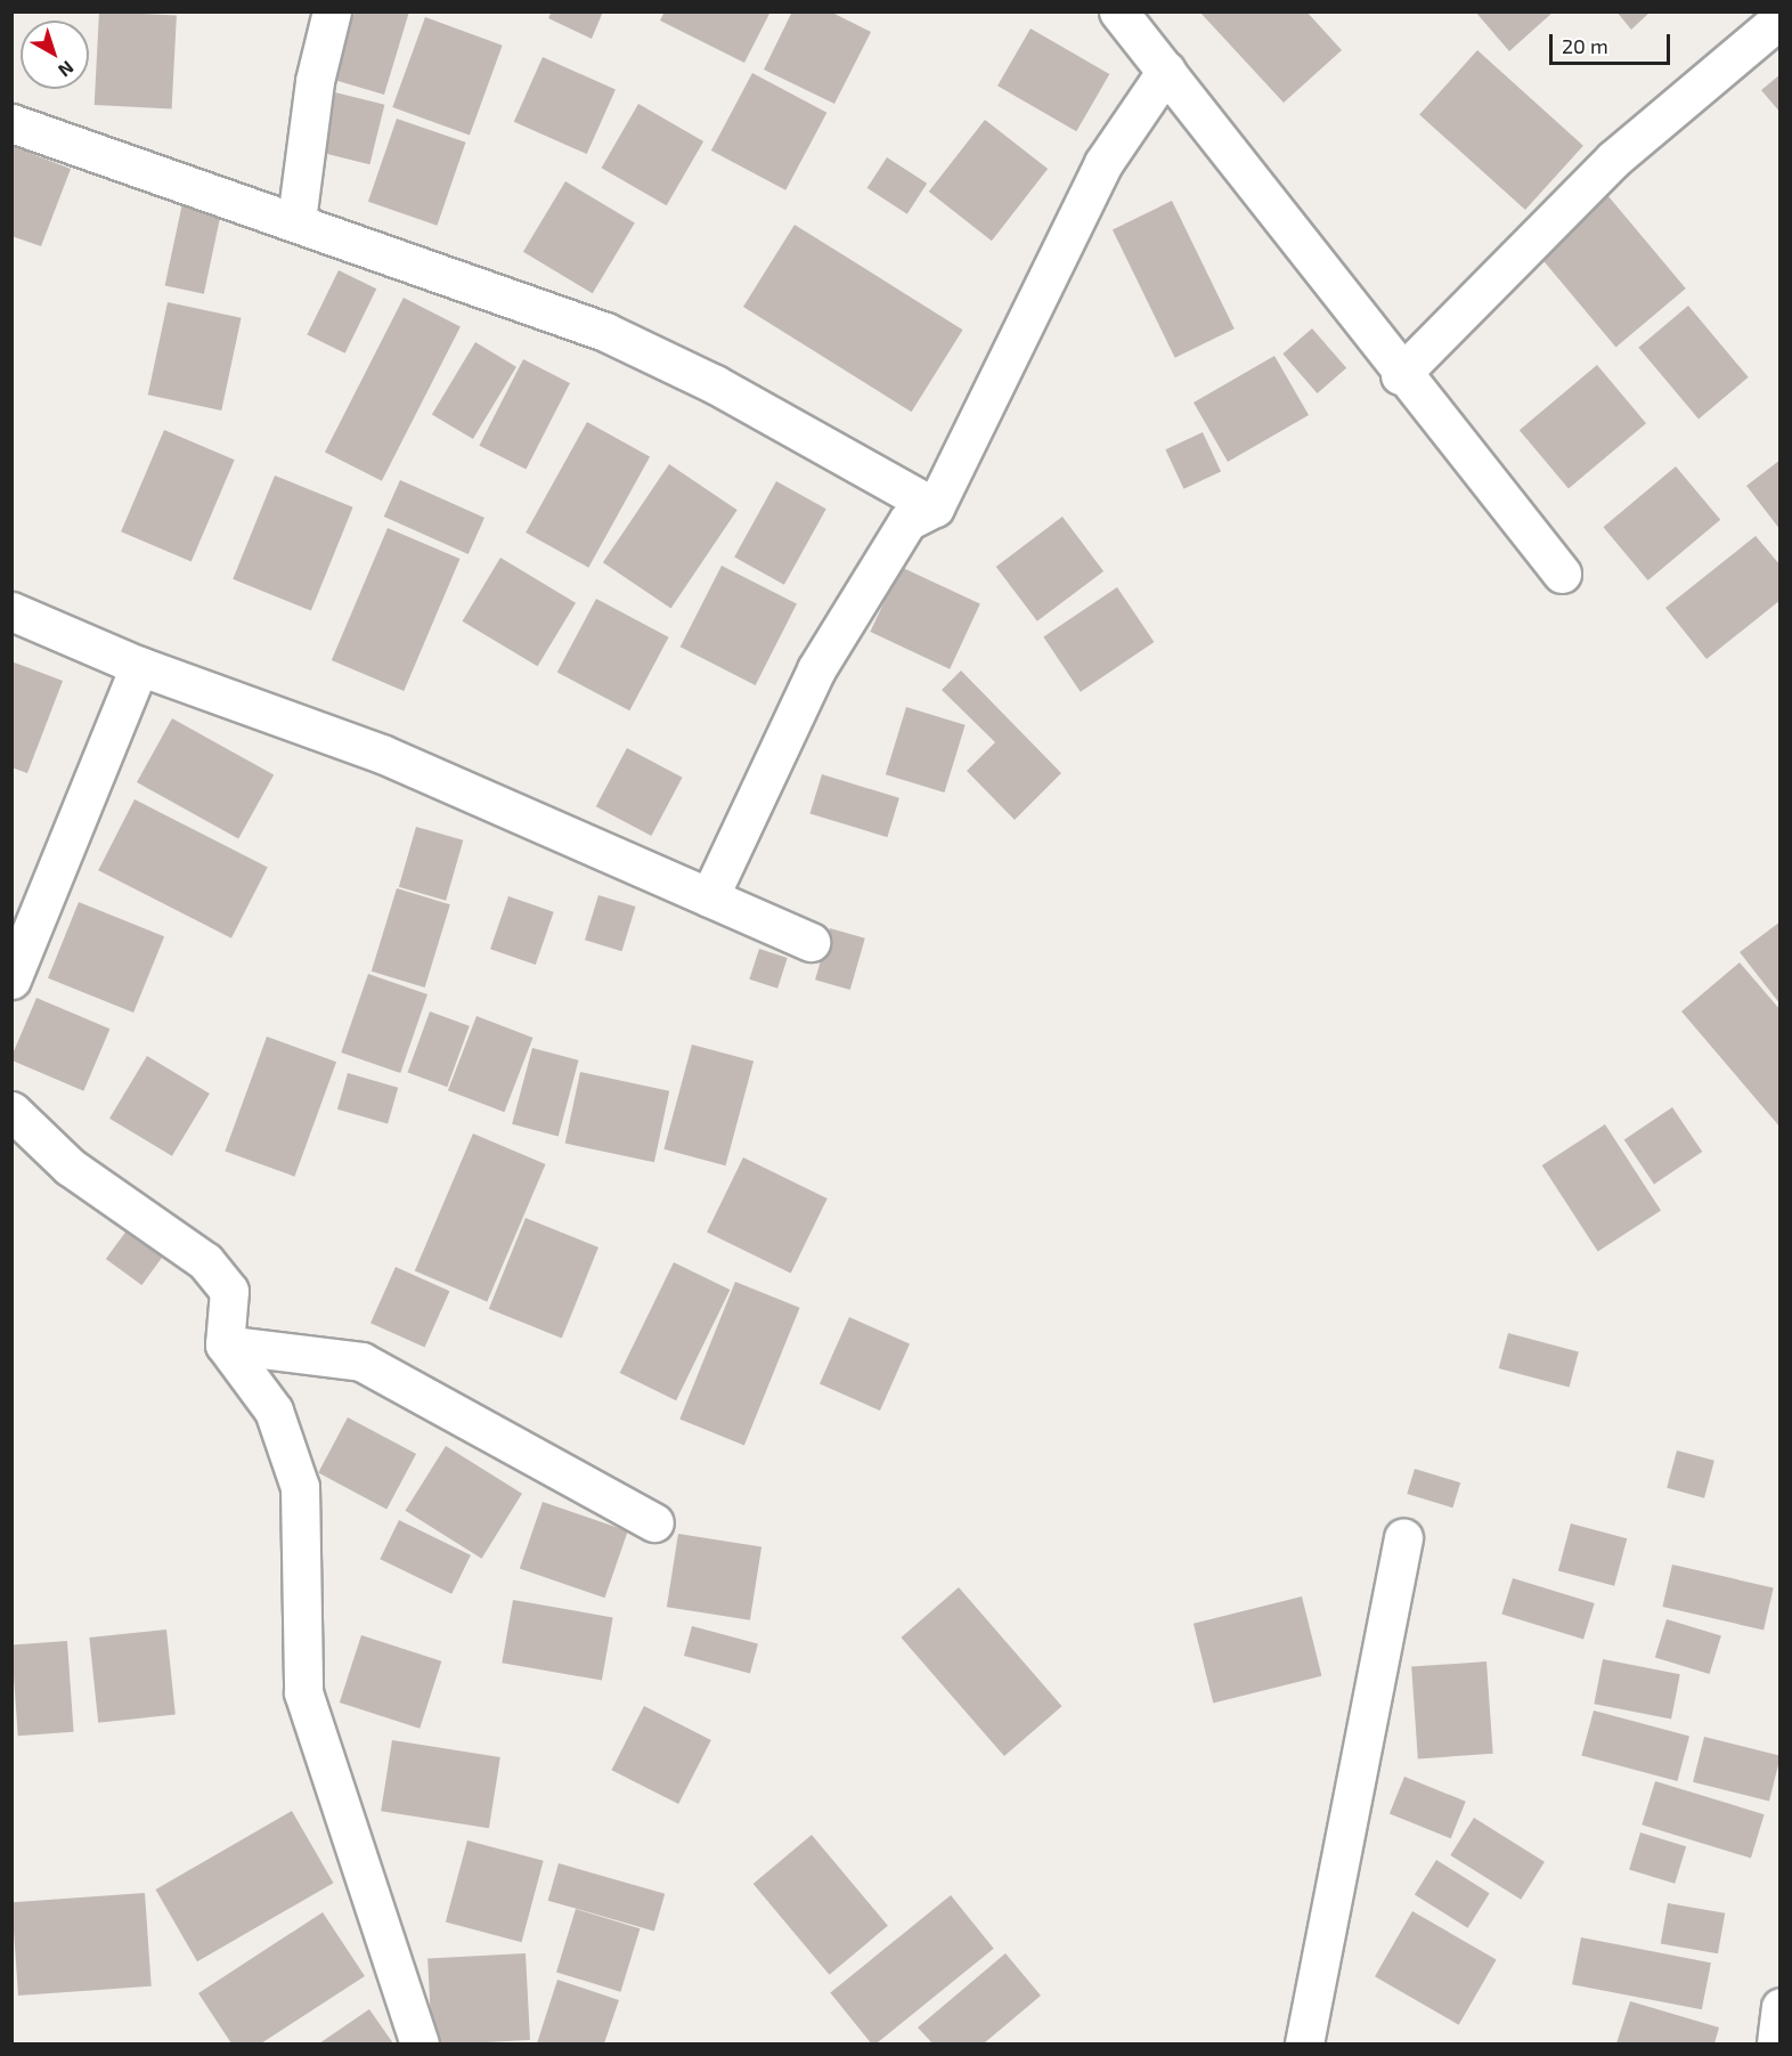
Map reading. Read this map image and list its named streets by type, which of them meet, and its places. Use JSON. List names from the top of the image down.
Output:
{
  "scale_bar": "20 m",
  "north": "bottom right"
}
